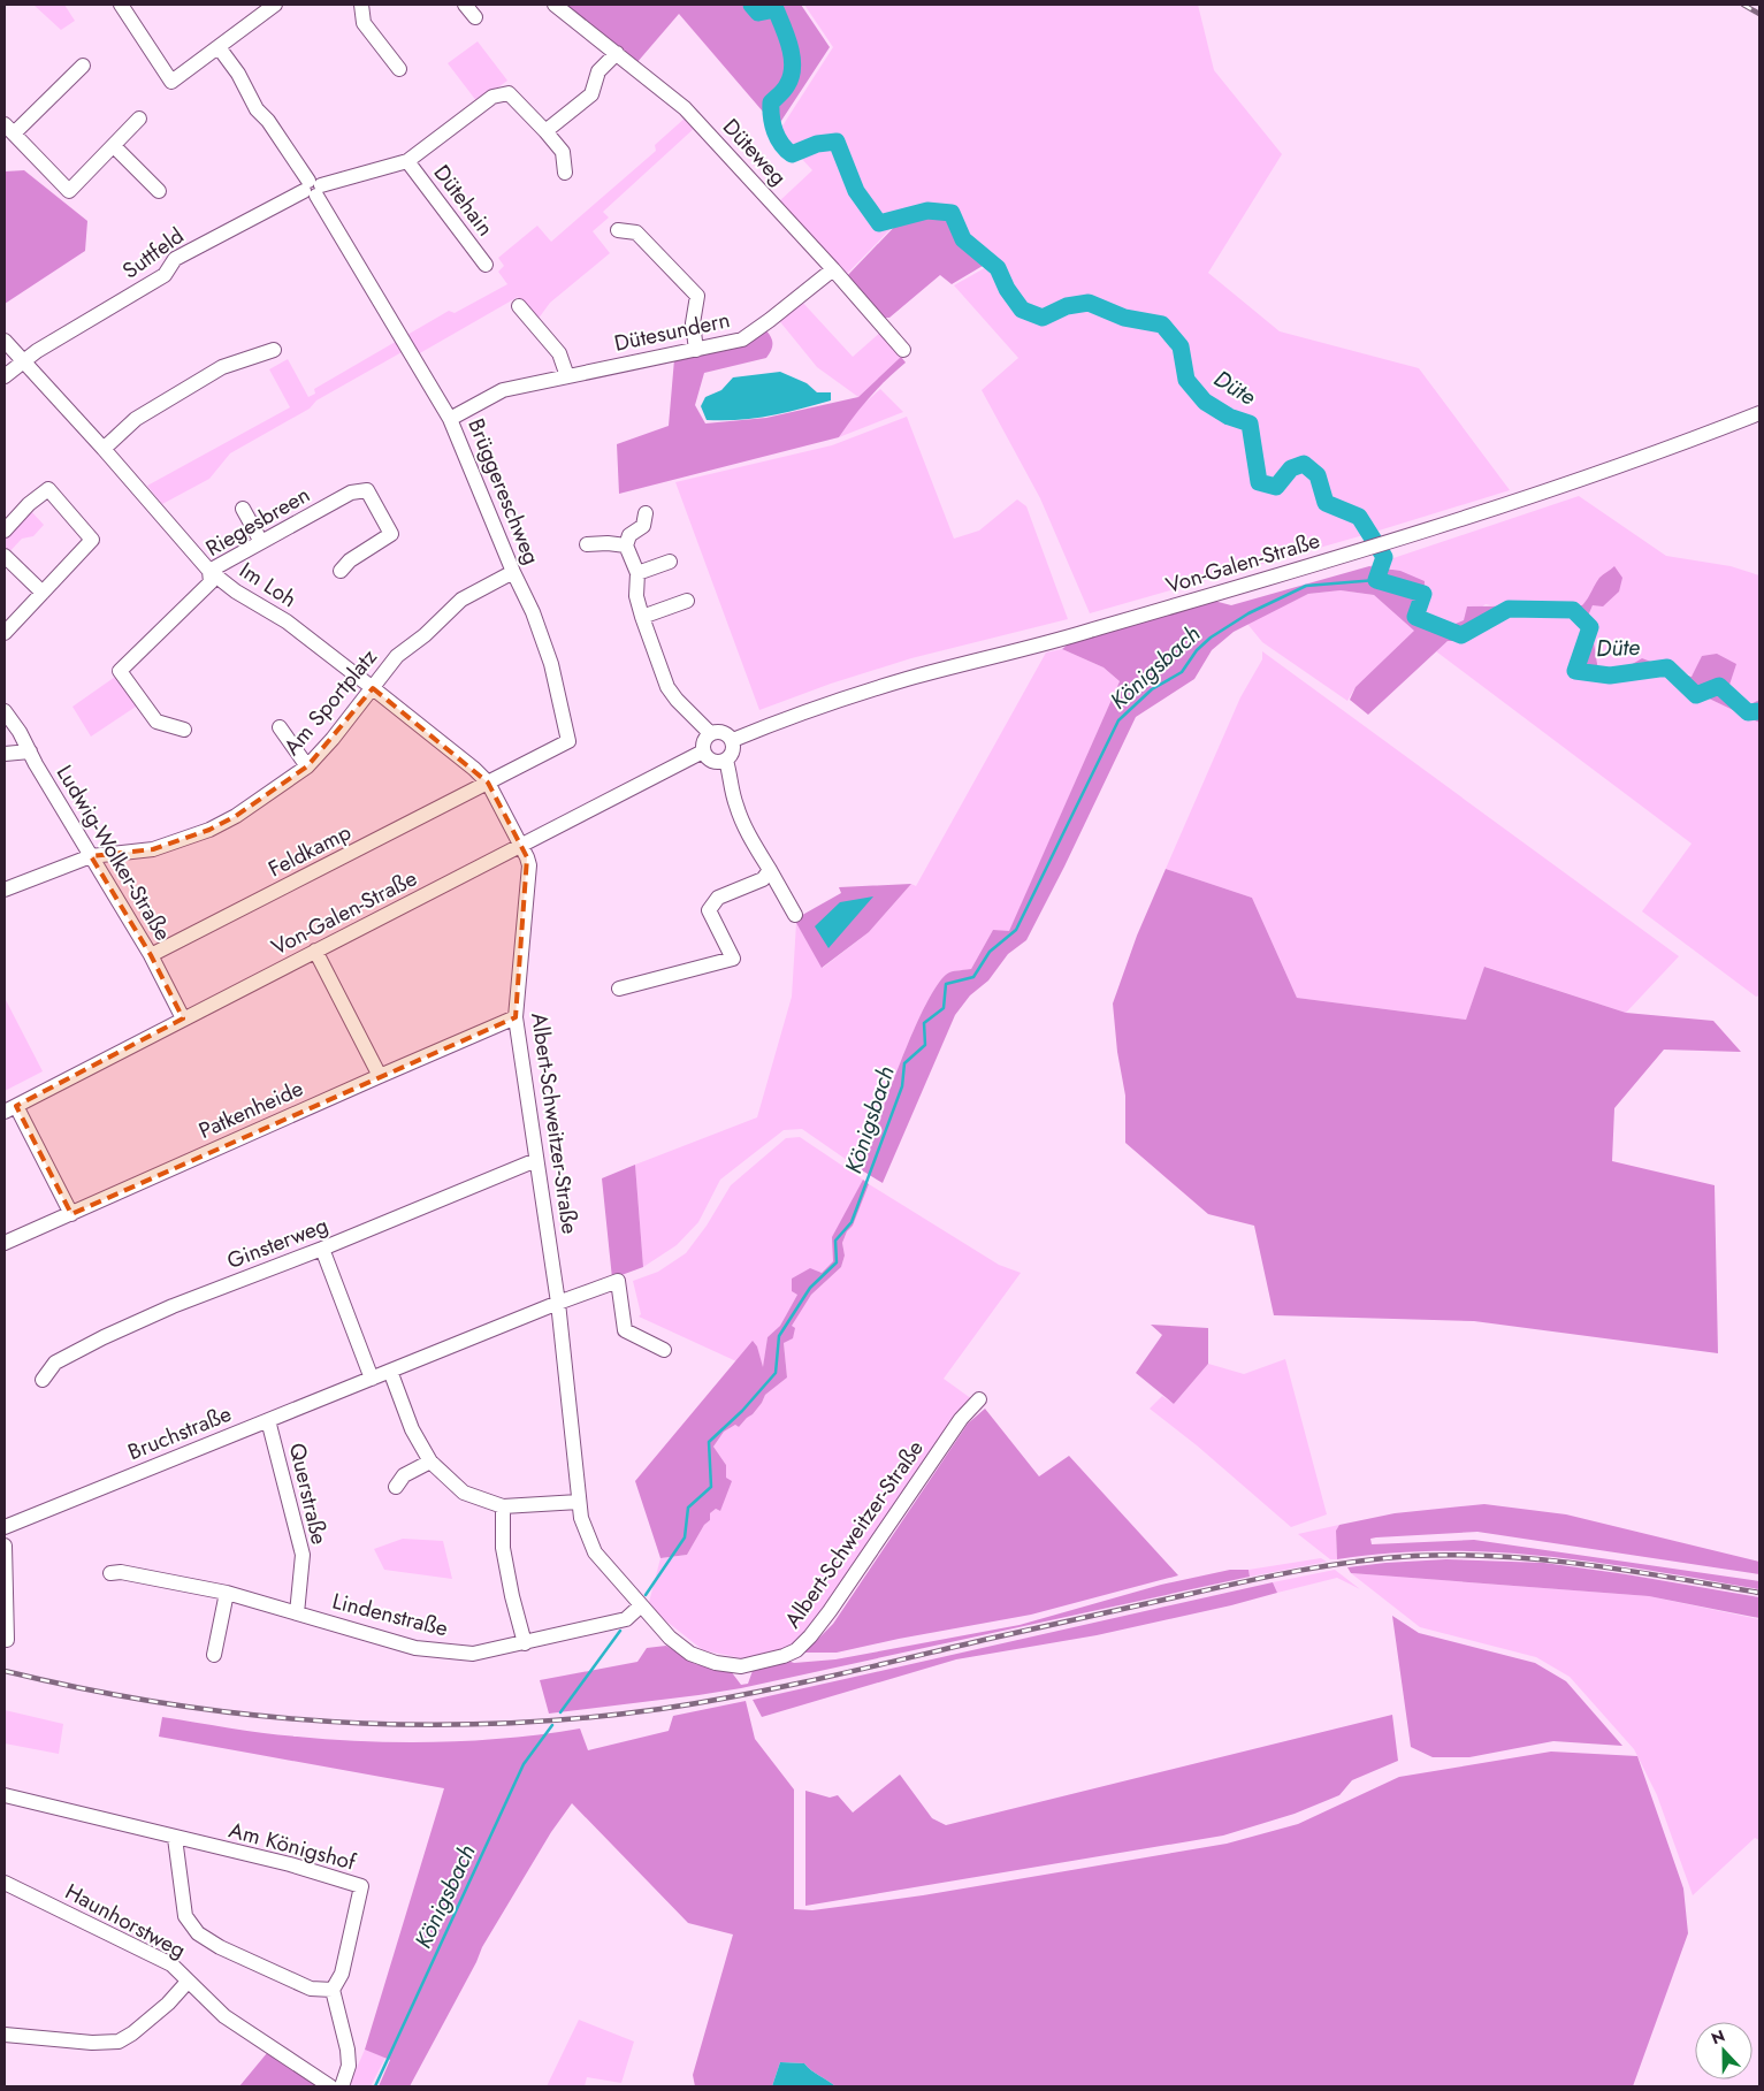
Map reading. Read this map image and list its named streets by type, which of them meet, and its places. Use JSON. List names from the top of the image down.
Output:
{
  "streets": {
    "street": [
      "Düteweg",
      "Dütehain",
      "Suttfeld",
      "Dütesundern",
      "Brüggereschweg",
      "Riegesbreen",
      "Von-Galen-Straße",
      "Im Loh",
      "Am Sportplatz",
      "Feldkamp",
      "Ludwig-Wolker-Straße",
      "Patkenheide",
      "Albert-Schweitzer-Straße",
      "Ginsterweg",
      "Bruchstraße",
      "Querstraße",
      "Lindenstraße",
      "Am Königshof",
      "Haunhorstweg"
    ]
  },
  "crossings": [
    ["Düteweg", "Dütesundern"],
    ["Dütehain", "Suttfeld"],
    ["Suttfeld", "Brüggereschweg"],
    ["Suttfeld", "Im Loh"],
    ["Dütesundern", "Brüggereschweg"],
    ["Brüggereschweg", "Im Loh"],
    ["Brüggereschweg", "Am Sportplatz"],
    ["Brüggereschweg", "Feldkamp"],
    ["Riegesbreen", "Im Loh"],
    ["Von-Galen-Straße", "Im Loh"],
    ["Von-Galen-Straße", "Ludwig-Wolker-Straße"],
    ["Von-Galen-Straße", "Albert-Schweitzer-Straße"],
    ["Im Loh", "Am Sportplatz"],
    ["Im Loh", "Feldkamp"],
    ["Im Loh", "Albert-Schweitzer-Straße"],
    ["Am Sportplatz", "Ludwig-Wolker-Straße"],
    ["Feldkamp", "Ludwig-Wolker-Straße"],
    ["Patkenheide", "Albert-Schweitzer-Straße"],
    ["Albert-Schweitzer-Straße", "Ginsterweg"],
    ["Albert-Schweitzer-Straße", "Bruchstraße"],
    ["Albert-Schweitzer-Straße", "Lindenstraße"],
    ["Bruchstraße", "Querstraße"],
    ["Querstraße", "Lindenstraße"]
  ],
  "water": ["Düte", "Königsbach"],
  "north": "top"
}
